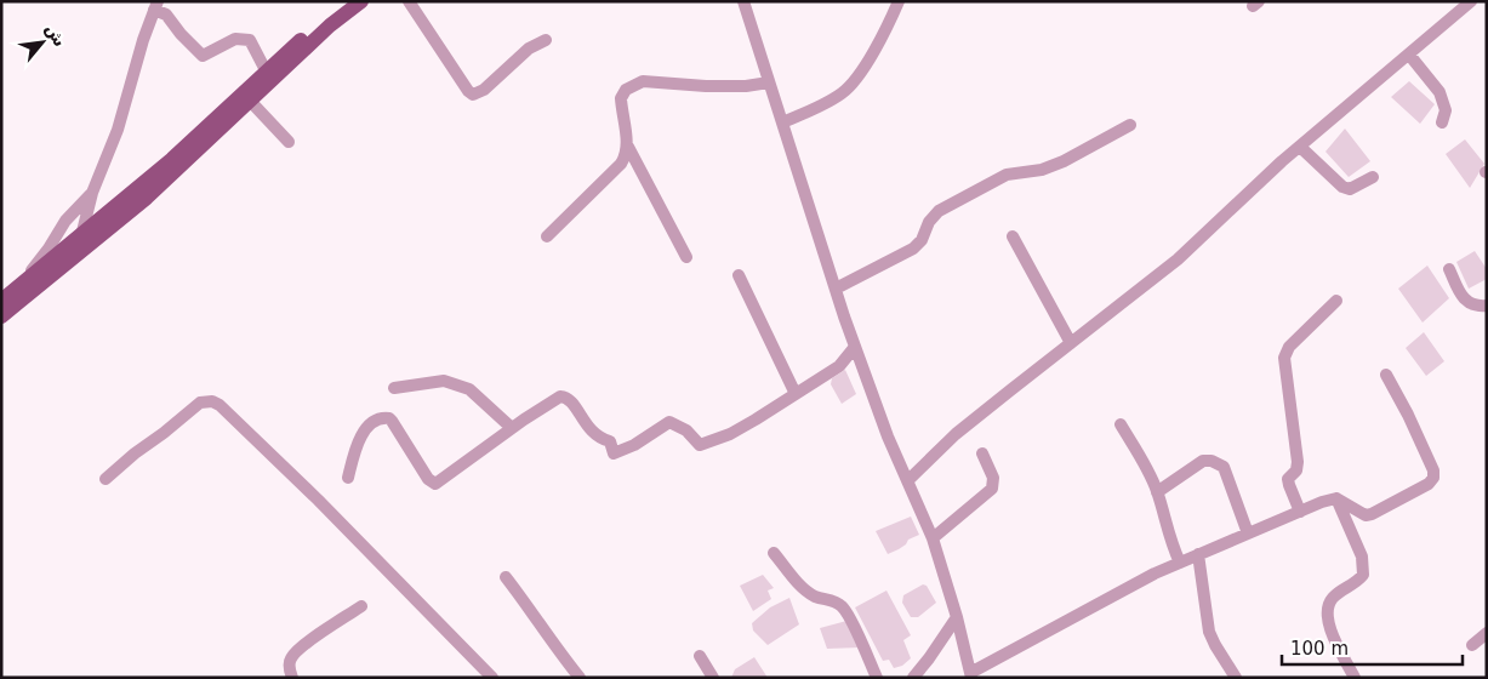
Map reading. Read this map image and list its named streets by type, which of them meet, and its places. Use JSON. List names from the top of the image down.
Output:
{
  "scale_bar": "100 m",
  "north": "top right"
}
